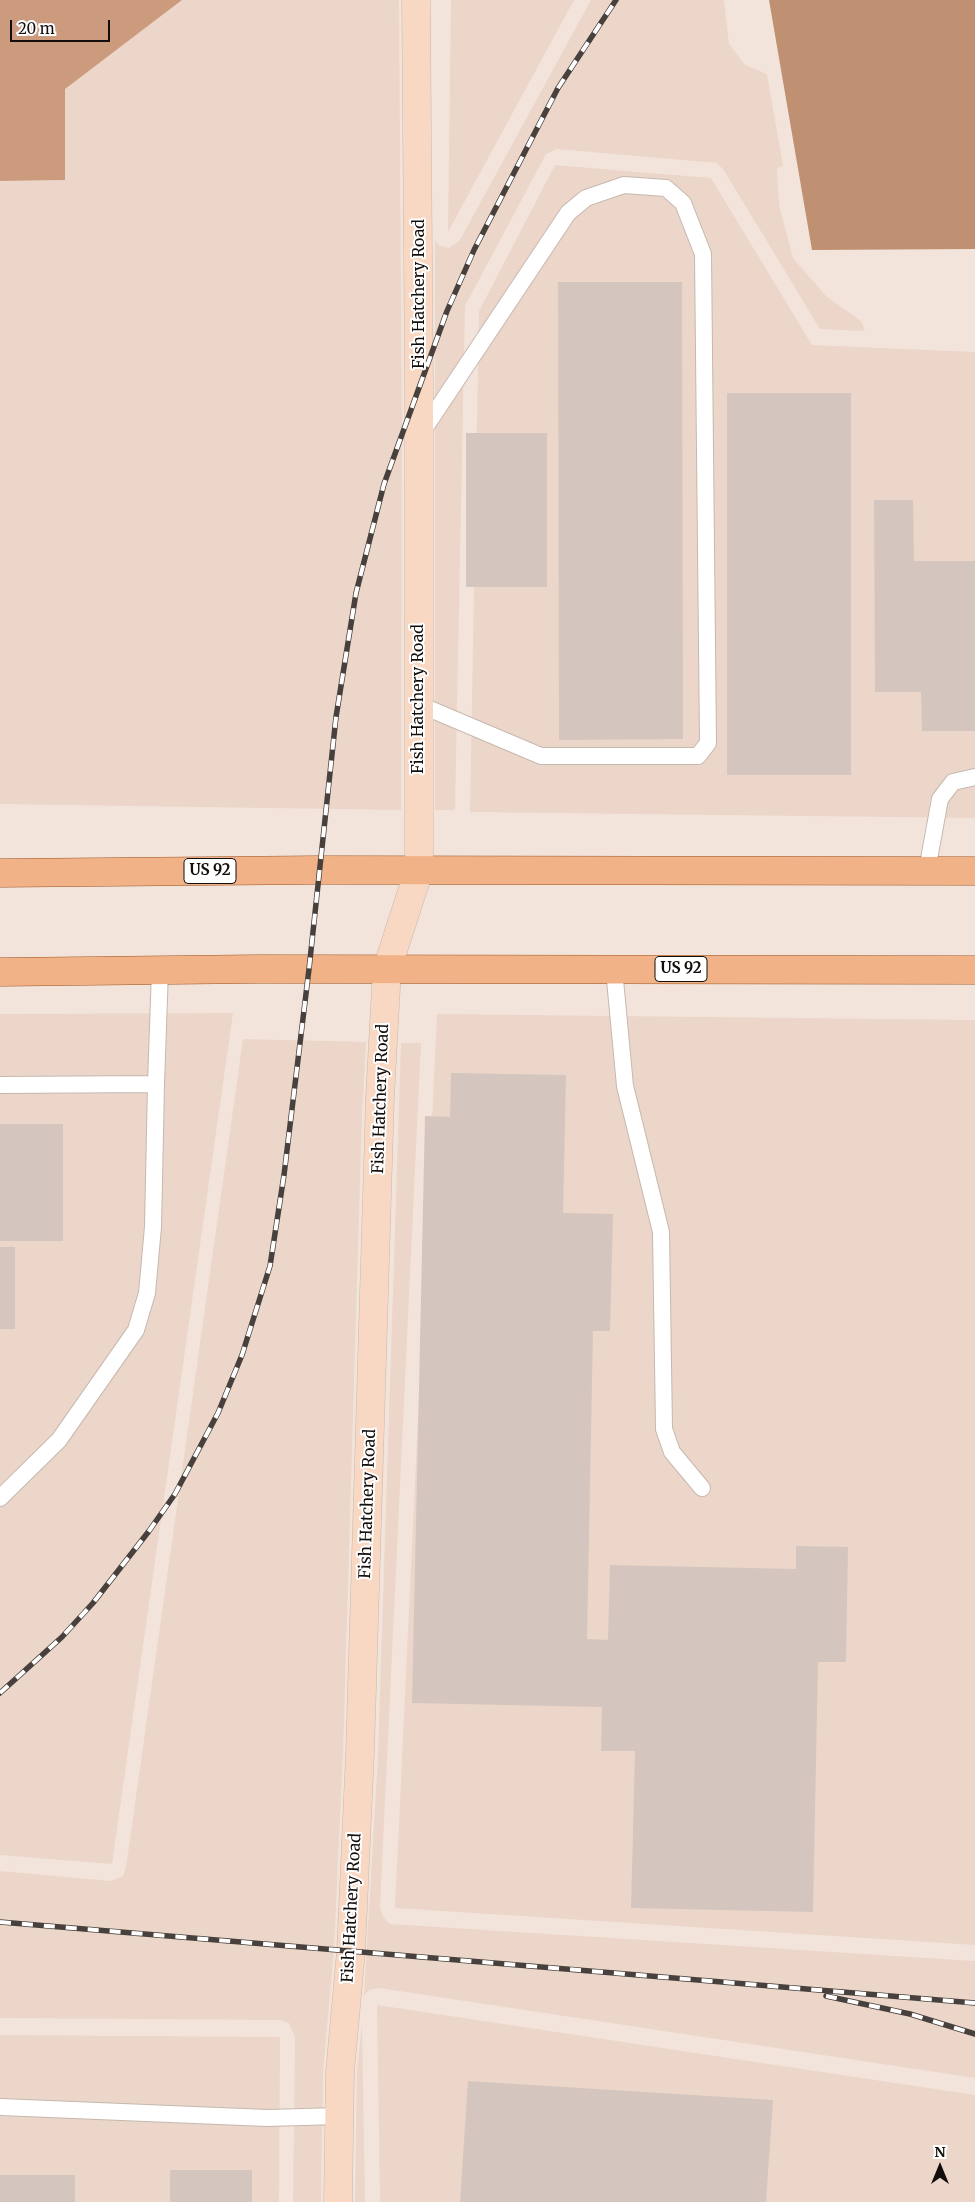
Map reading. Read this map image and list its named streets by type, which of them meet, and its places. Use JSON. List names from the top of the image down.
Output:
{
  "streets": {
    "main road": ["US 92"],
    "street": ["Fish Hatchery Road"]
  },
  "crossings": [
    ["Fish Hatchery Road", "US 92"]
  ],
  "scale_bar": "20 m",
  "north": "top"
}
